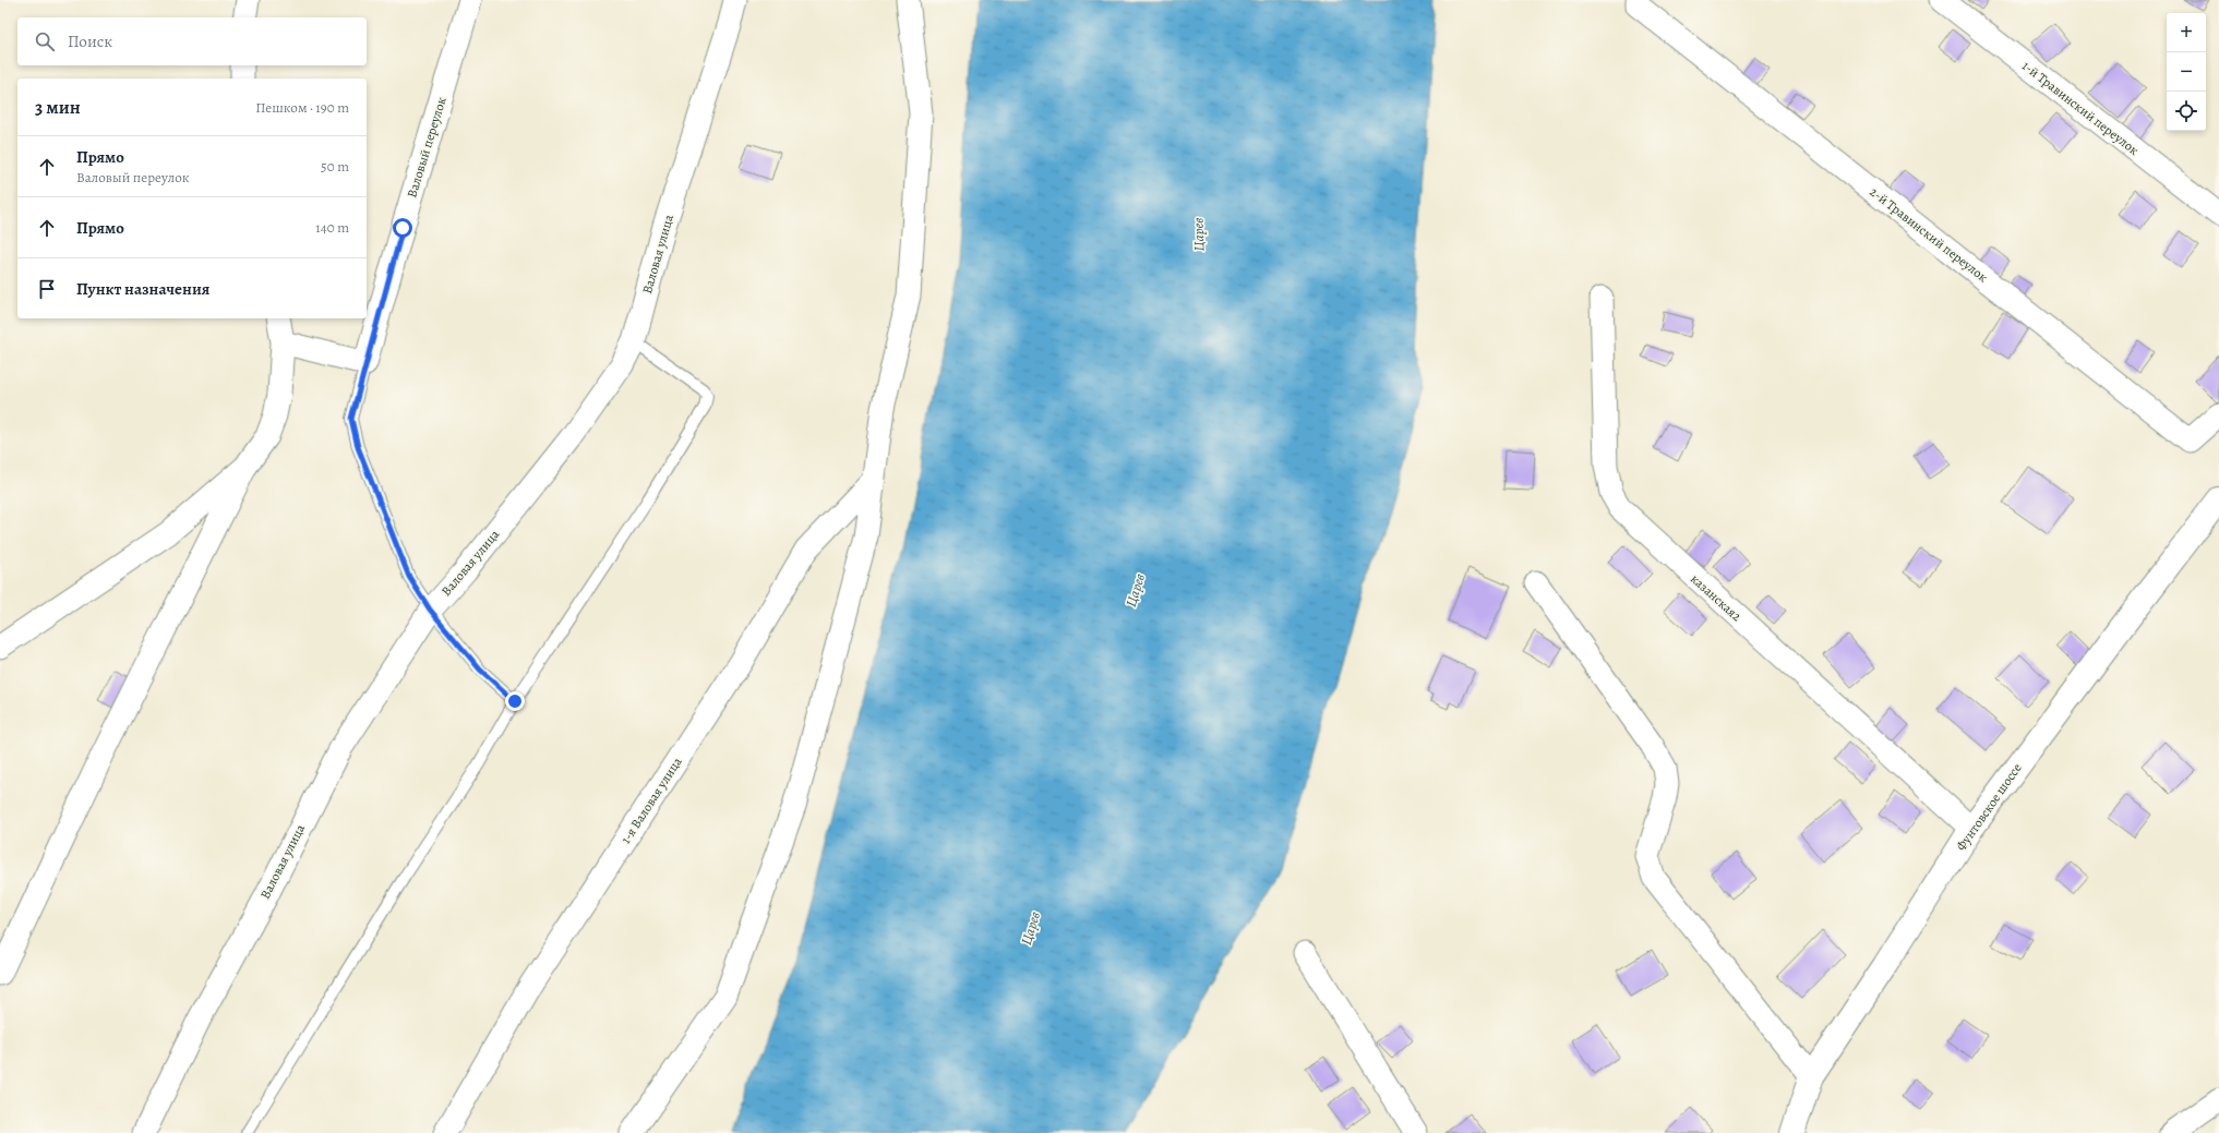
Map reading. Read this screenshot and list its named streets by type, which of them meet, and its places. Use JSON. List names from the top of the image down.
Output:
{
  "streets": {
    "street": [
      "1-й Травинский переулок",
      "Валовый переулок",
      "2-й Травинский переулок",
      "Валовая улица",
      "казанская2",
      "1-я Валовая улица",
      "Фунтовское шоссе"
    ]
  },
  "crossings": [
    ["казанская2", "Фунтовское шоссе"]
  ],
  "water": ["Царев"],
  "page": {
    "map_buttons": ["+", "−"],
    "search": "Поиск",
    "heading": ["3 мин", "Пешком · 190 m"],
    "list": [
      ["Прямо", "Валовый переулок", "50 m"],
      ["Прямо", "140 m"],
      "Пункт назначения"
    ]
  }
}
